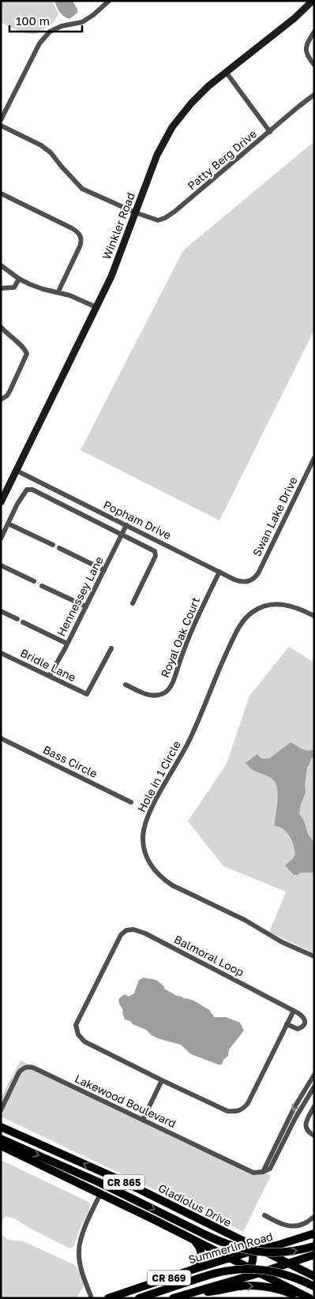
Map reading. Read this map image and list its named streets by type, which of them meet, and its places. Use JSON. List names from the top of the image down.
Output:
{
  "streets": {
    "main road": [
      "CR 865",
      "Gladiolus Drive",
      "Summerlin Road",
      "CR 869"
    ],
    "street": [
      "Patty Berg Drive",
      "Winkler Road",
      "Swan Lake Drive",
      "Popham Drive",
      "Hennessey Lane",
      "Royal Oak Court",
      "Bridle Lane",
      "Bass Circle",
      "Hole in 1 Circle",
      "Balmoral Loop",
      "Lakewood Boulevard"
    ]
  },
  "crossings": [
    ["Patty Berg Drive", "Winkler Road"],
    ["Winkler Road", "Popham Drive"],
    ["Swan Lake Drive", "Popham Drive"],
    ["Popham Drive", "Hennessey Lane"],
    ["Popham Drive", "Royal Oak Court"],
    ["Hennessey Lane", "Bridle Lane"],
    ["CR 865", "Summerlin Road"],
    ["CR 865", "CR 869"],
    ["Gladiolus Drive", "Summerlin Road"],
    ["Gladiolus Drive", "CR 869"]
  ],
  "scale_bar": "100 m"
}
